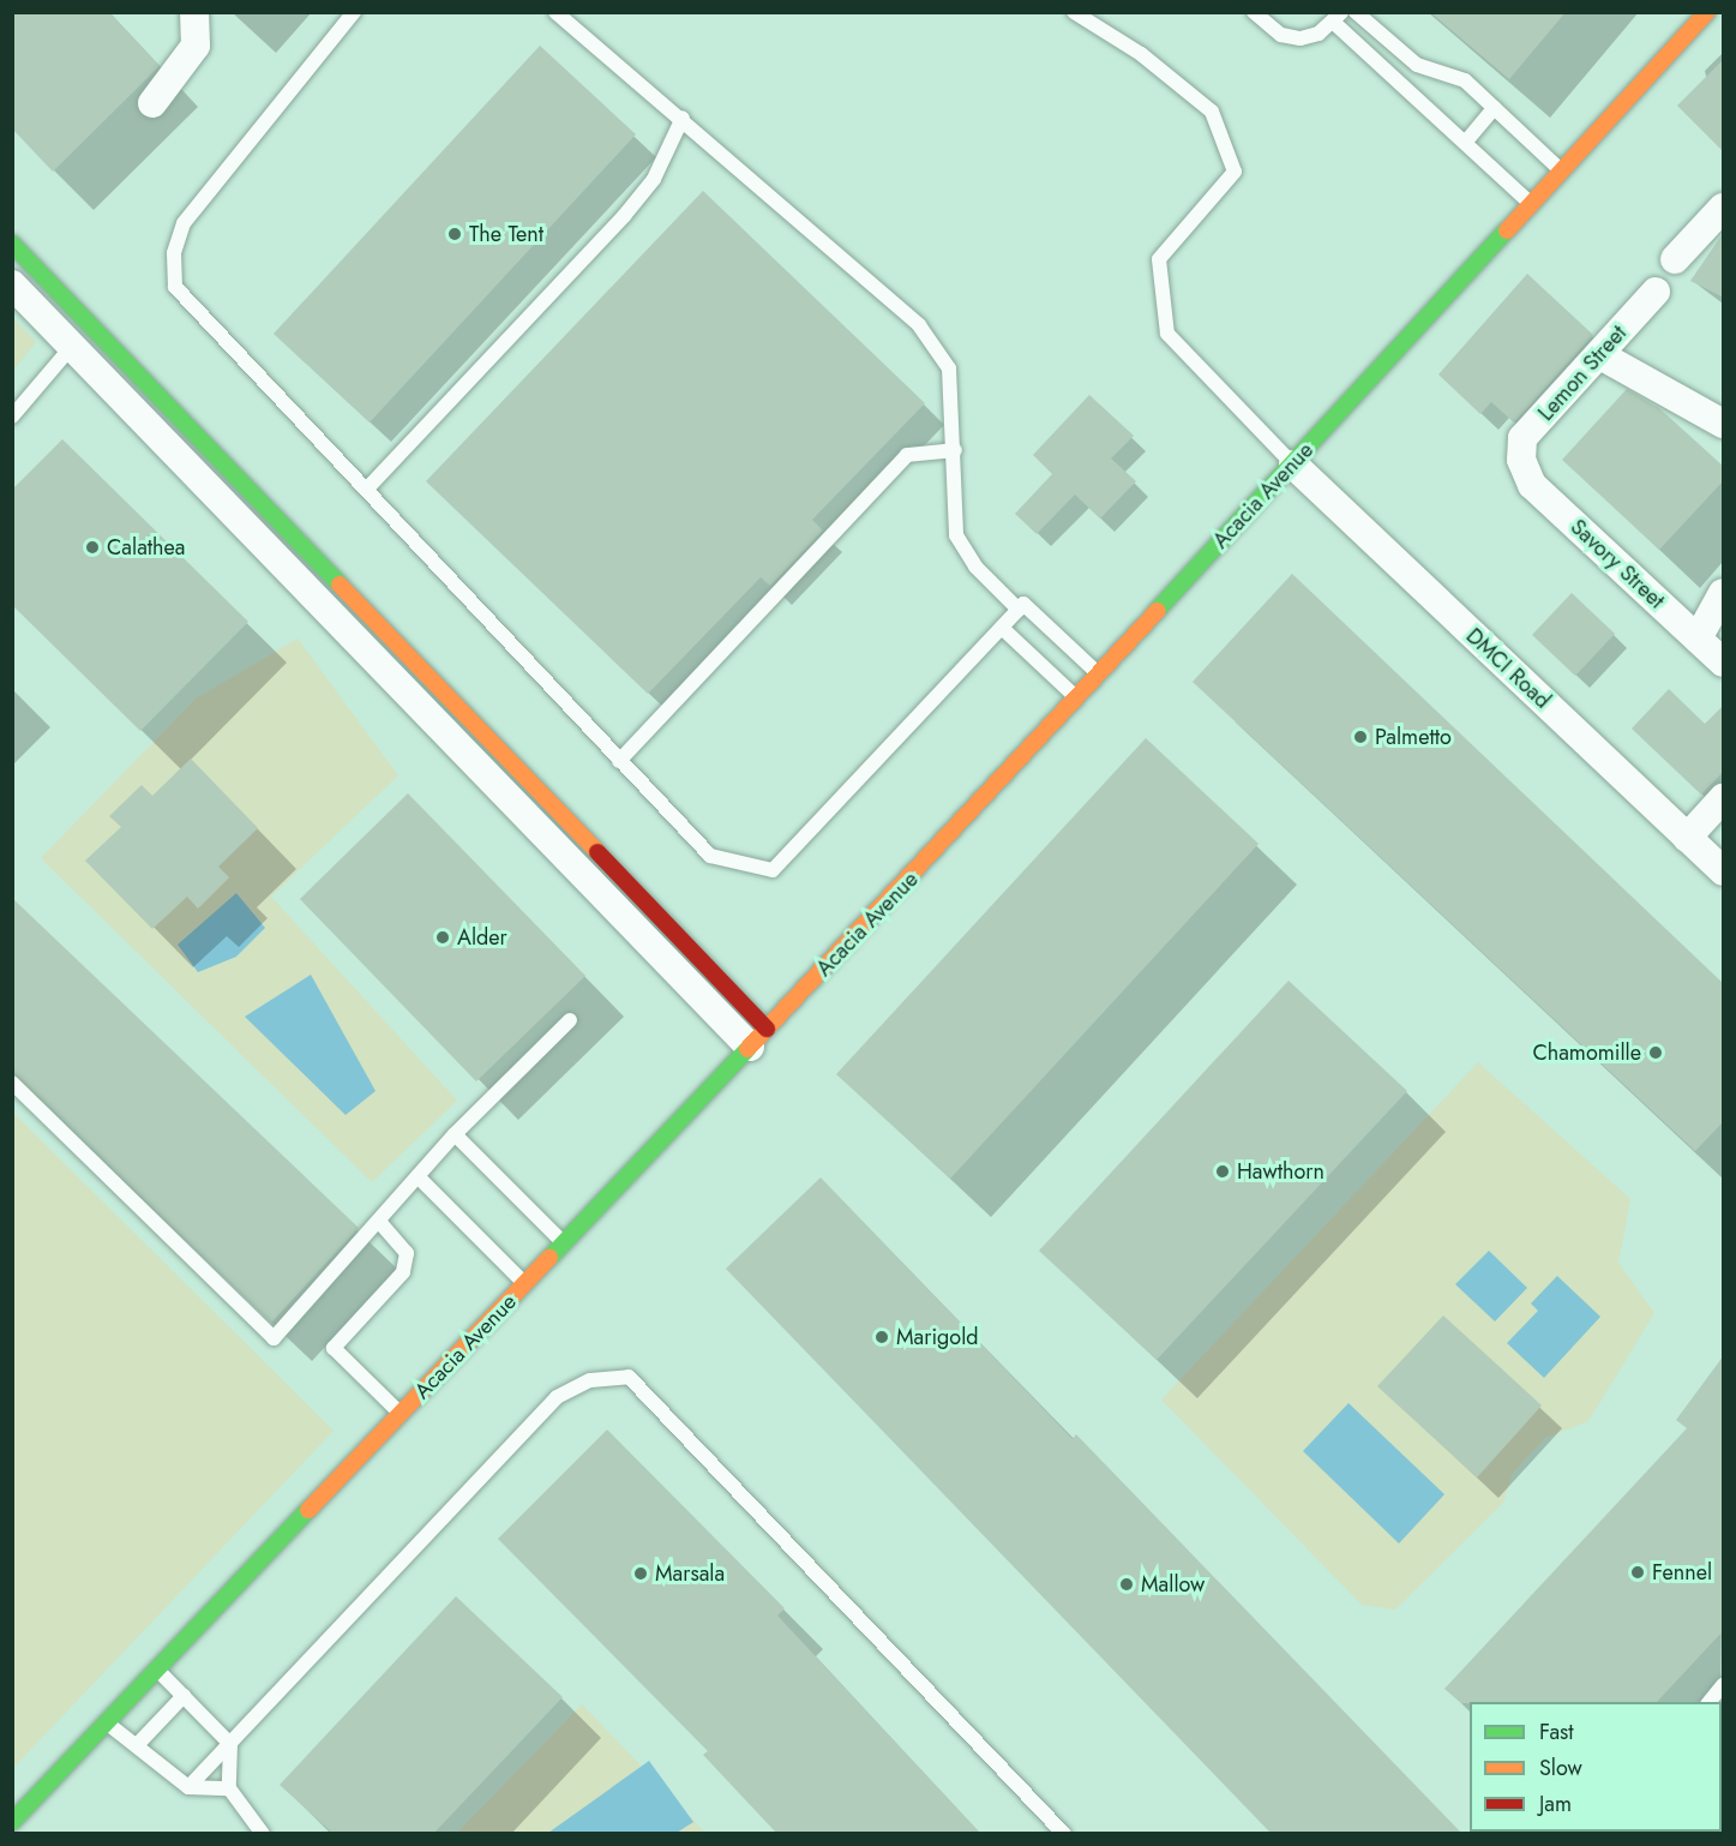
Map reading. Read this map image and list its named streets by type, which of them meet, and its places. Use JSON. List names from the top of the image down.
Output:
{
  "streets": {
    "street": [
      "Lemon Street",
      "Acacia Avenue",
      "Savory Street",
      "DMCI Road"
    ]
  },
  "crossings": [
    ["Lemon Street", "Savory Street"],
    ["Acacia Avenue", "DMCI Road"]
  ],
  "places": [
    "The Tent",
    "Calathea",
    "Palmetto",
    "Alder",
    "Chamomille",
    "Hawthorn",
    "Marigold",
    "Fennel",
    "Marsala",
    "Mallow"
  ],
  "legend": ["Fast", "Slow", "Jam"]
}
